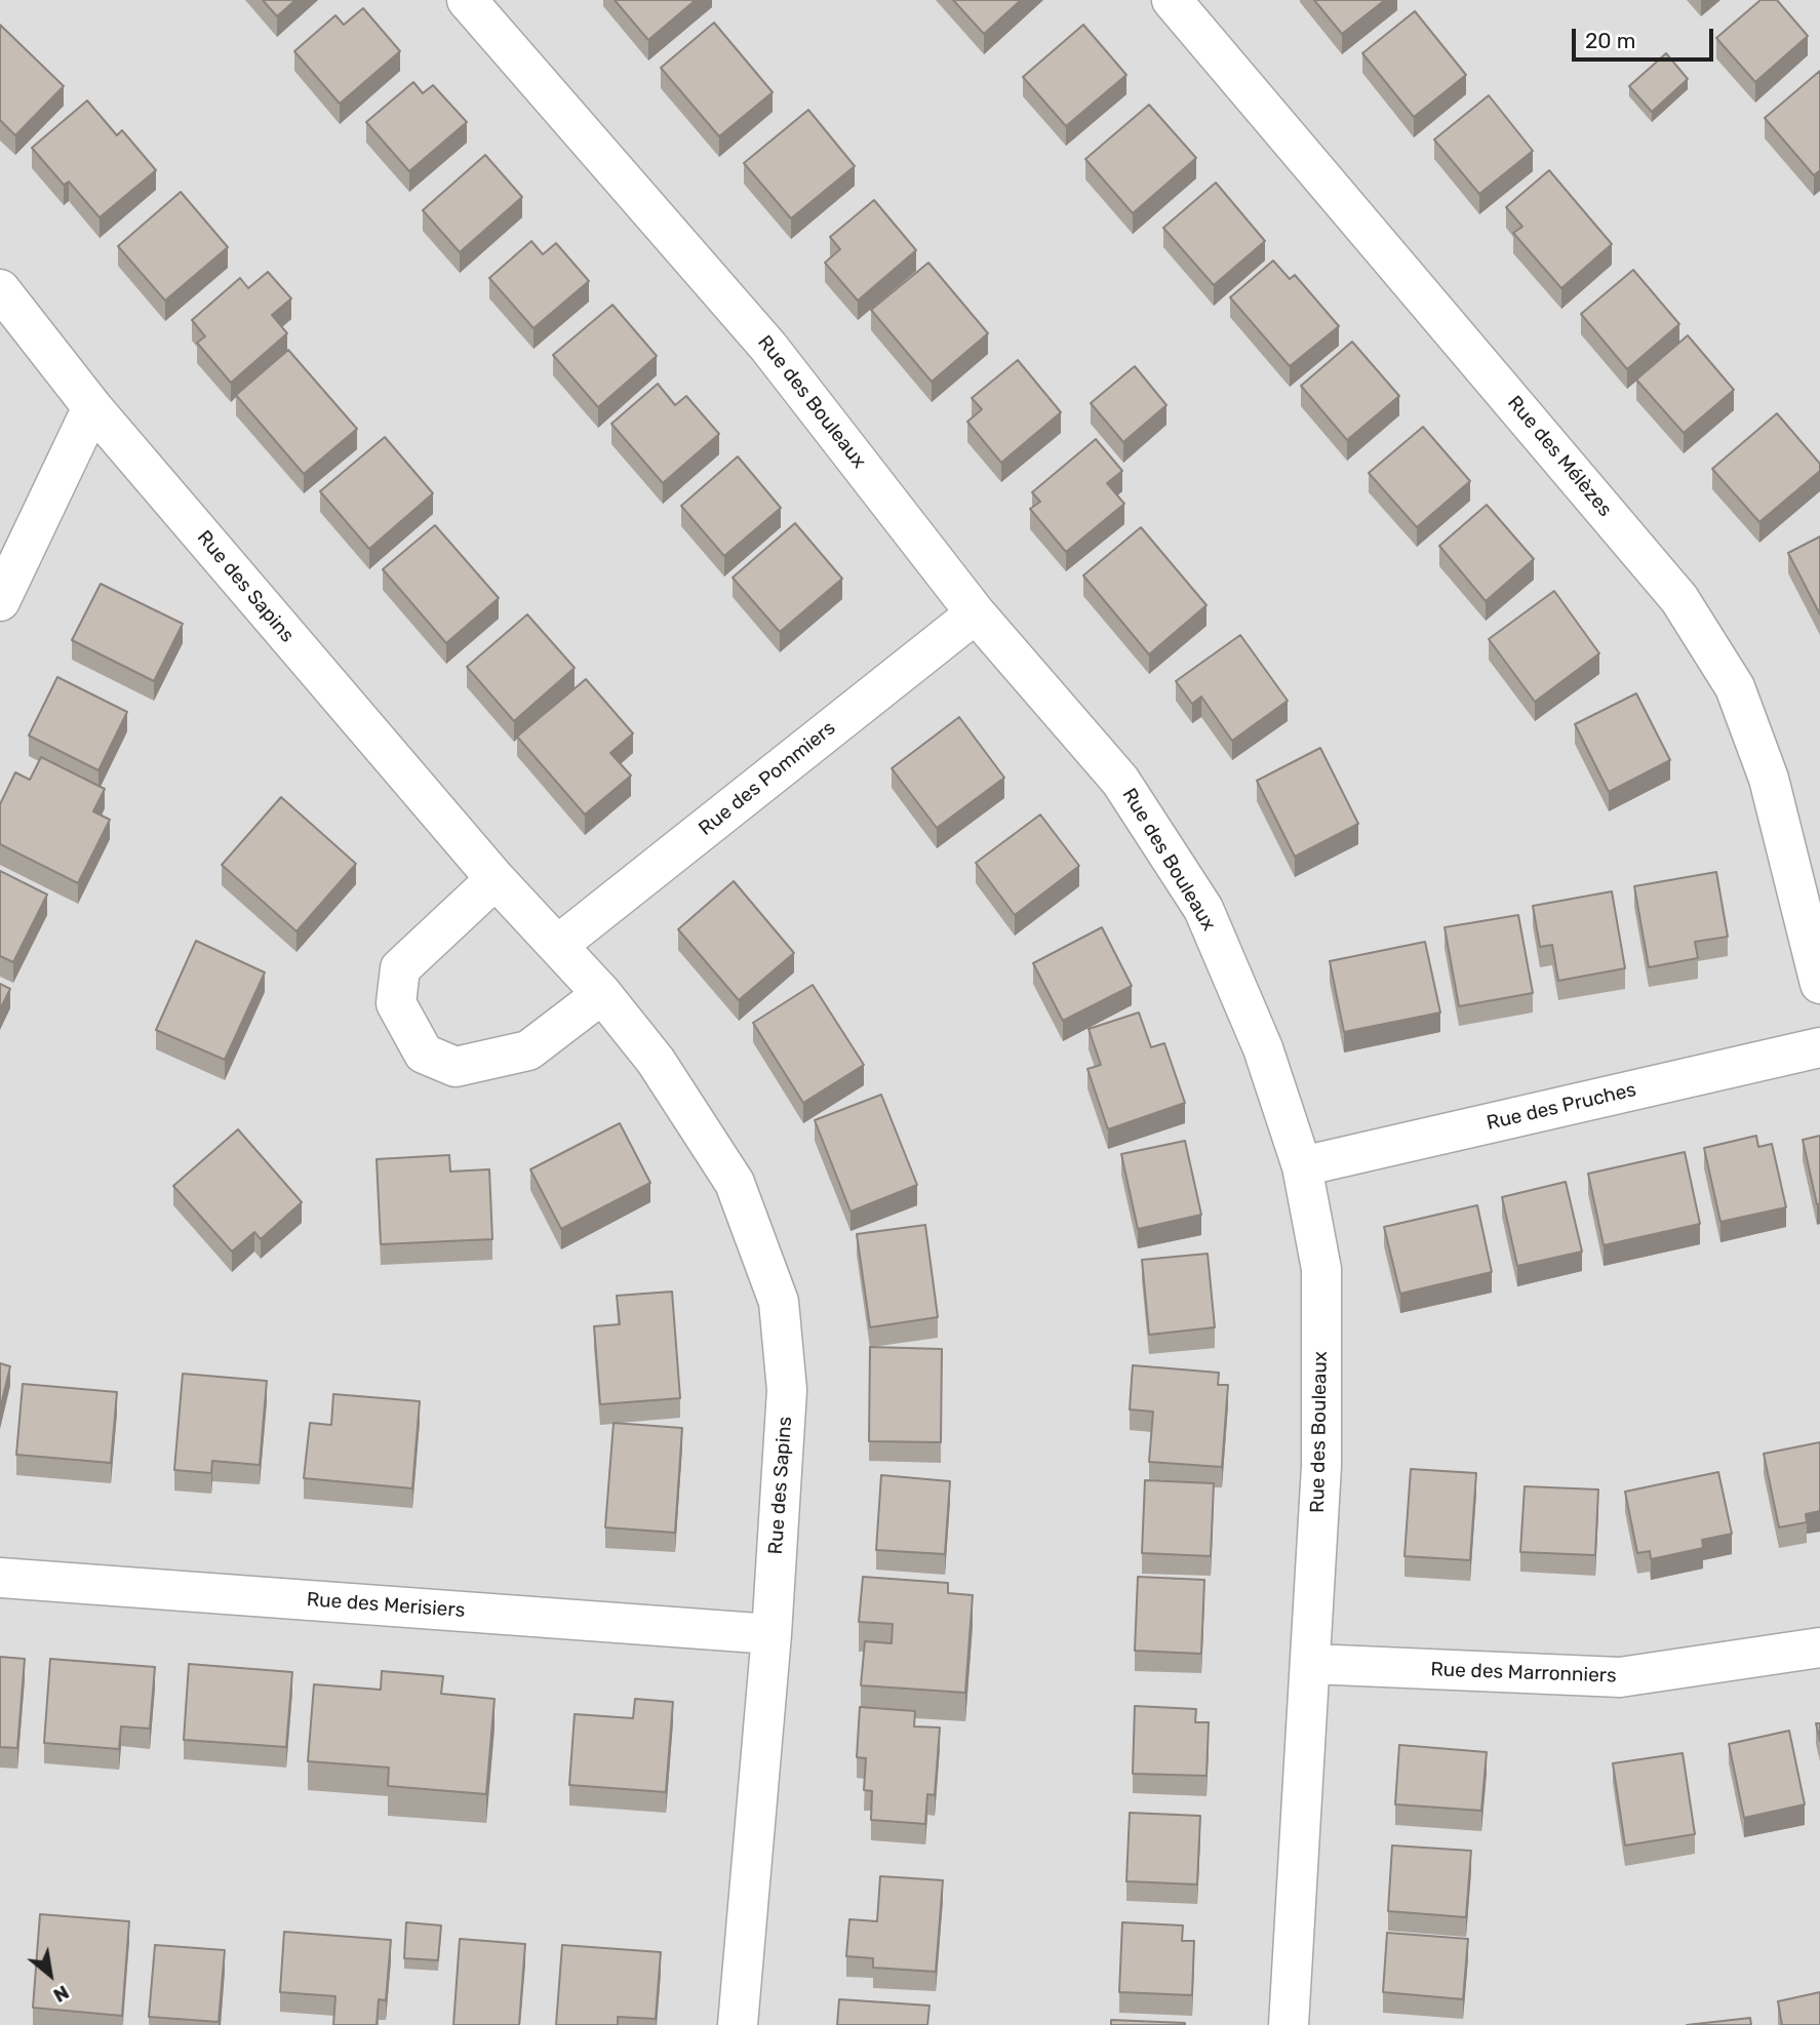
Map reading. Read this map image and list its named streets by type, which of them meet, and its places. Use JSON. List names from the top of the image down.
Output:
{
  "streets": {
    "street": [
      "Rue des Bouleaux",
      "Rue des Mélèzes",
      "Rue des Sapins",
      "Rue des Pommiers",
      "Rue des Pruches",
      "Rue des Merisiers",
      "Rue des Marronniers"
    ]
  },
  "crossings": [
    ["Rue des Bouleaux", "Rue des Pommiers"],
    ["Rue des Bouleaux", "Rue des Pruches"],
    ["Rue des Bouleaux", "Rue des Marronniers"],
    ["Rue des Sapins", "Rue des Pommiers"],
    ["Rue des Sapins", "Rue des Merisiers"]
  ],
  "scale_bar": "20 m",
  "north": "bottom right"
}
